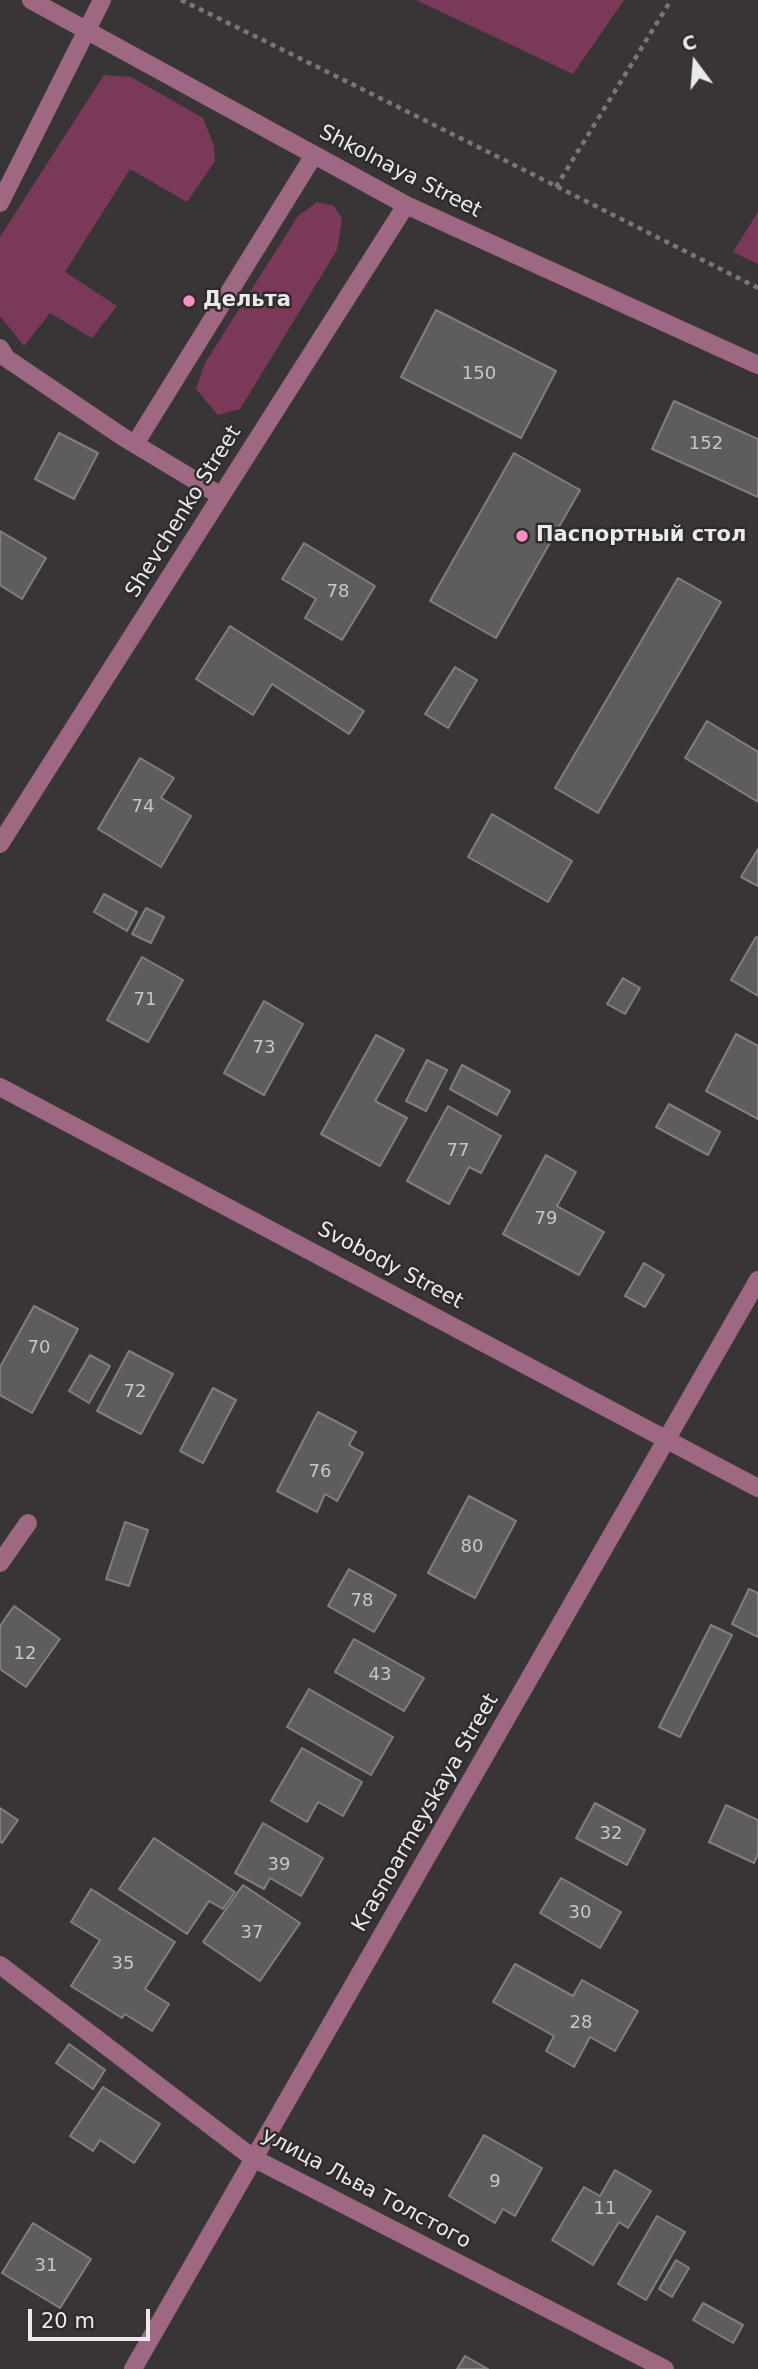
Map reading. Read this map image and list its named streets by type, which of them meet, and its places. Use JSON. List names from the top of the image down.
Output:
{
  "streets": {
    "street": [
      "Shkolnaya Street",
      "Shevchenko Street",
      "Svobody Street",
      "Krasnoarmeyskaya Street",
      "улица Льва Толстого"
    ]
  },
  "crossings": [
    ["Shkolnaya Street", "Shevchenko Street"],
    ["Svobody Street", "Krasnoarmeyskaya Street"],
    ["Krasnoarmeyskaya Street", "улица Льва Толстого"]
  ],
  "places": ["Дельта", "Паспортный стол"],
  "house_numbers": [
    "150",
    "152",
    "78",
    "74",
    "71",
    "73",
    "77",
    "79",
    "70",
    "72",
    "76",
    "80",
    "78",
    "12",
    "43",
    "32",
    "39",
    "30",
    "37",
    "35",
    "28",
    "9",
    "11",
    "31"
  ],
  "scale_bar": "20 m",
  "north": "top"
}
